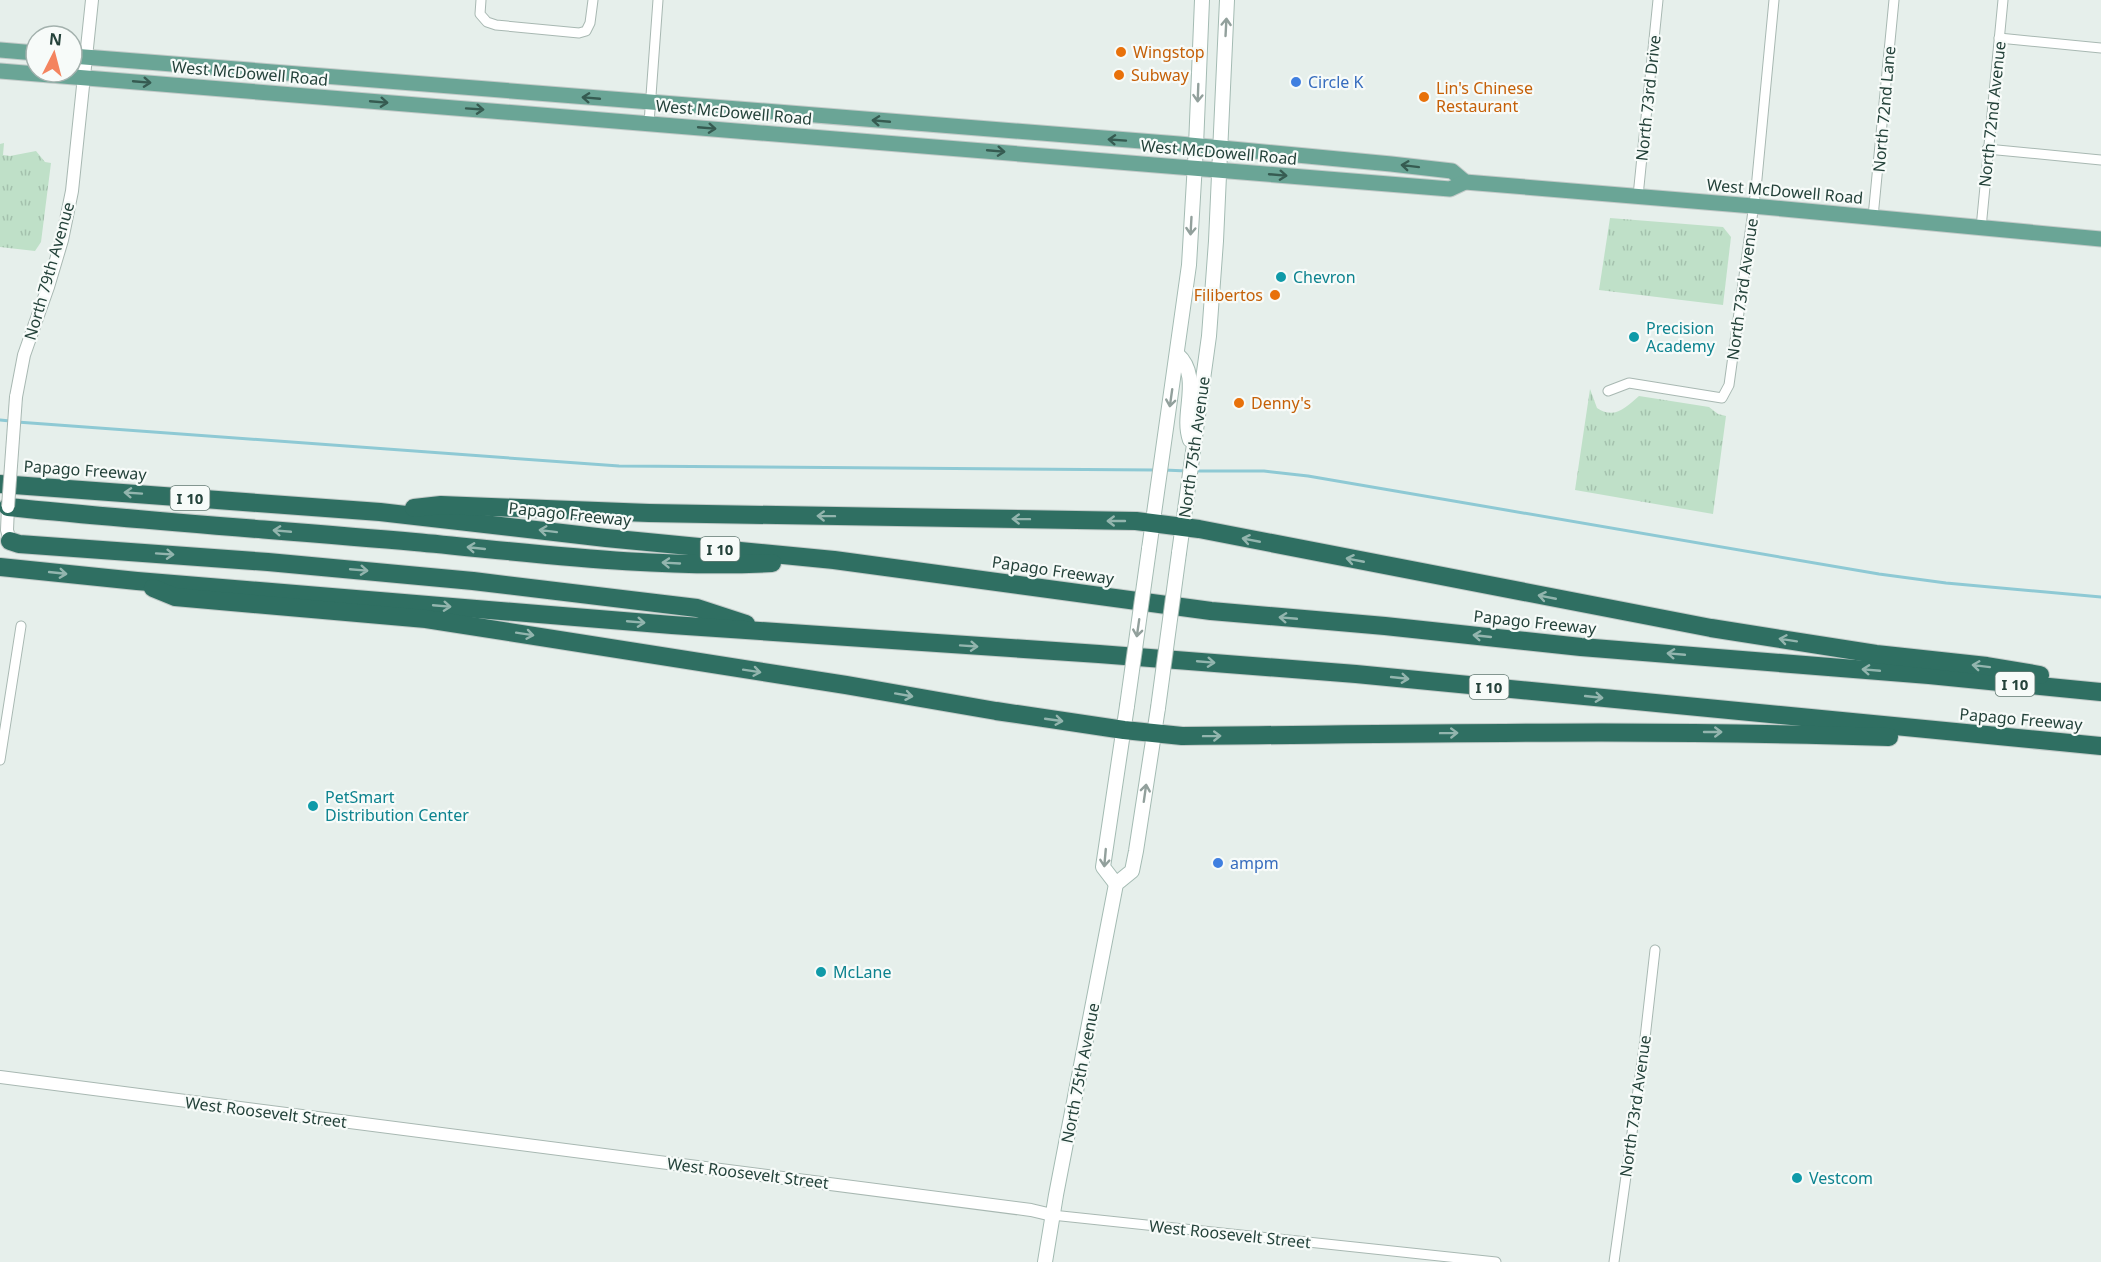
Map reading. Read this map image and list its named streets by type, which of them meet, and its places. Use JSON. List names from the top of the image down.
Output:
{
  "streets": {
    "highway": ["Papago Freeway", "I 10"],
    "main road": ["West McDowell Road", "North 75th Avenue"],
    "street": [
      "North 73rd Drive",
      "North 72nd Lane",
      "North 72nd Avenue",
      "North 79th Avenue",
      "North 73rd Avenue",
      "West Roosevelt Street"
    ]
  },
  "crossings": [
    ["West McDowell Road", "North 73rd Drive"],
    ["West McDowell Road", "North 72nd Lane"],
    ["West McDowell Road", "North 72nd Avenue"],
    ["West McDowell Road", "North 73rd Avenue"],
    ["West McDowell Road", "North 75th Avenue"],
    ["North 75th Avenue", "West Roosevelt Street"]
  ],
  "places": [
    "Wingstop",
    "Subway",
    "Circle K",
    "Lin's Chinese Restaurant",
    "Chevron",
    "Filibertos",
    "Precision Academy",
    "Denny's",
    "PetSmart Distribution Center",
    "ampm",
    "McLane",
    "Vestcom"
  ],
  "north": "top"
}
